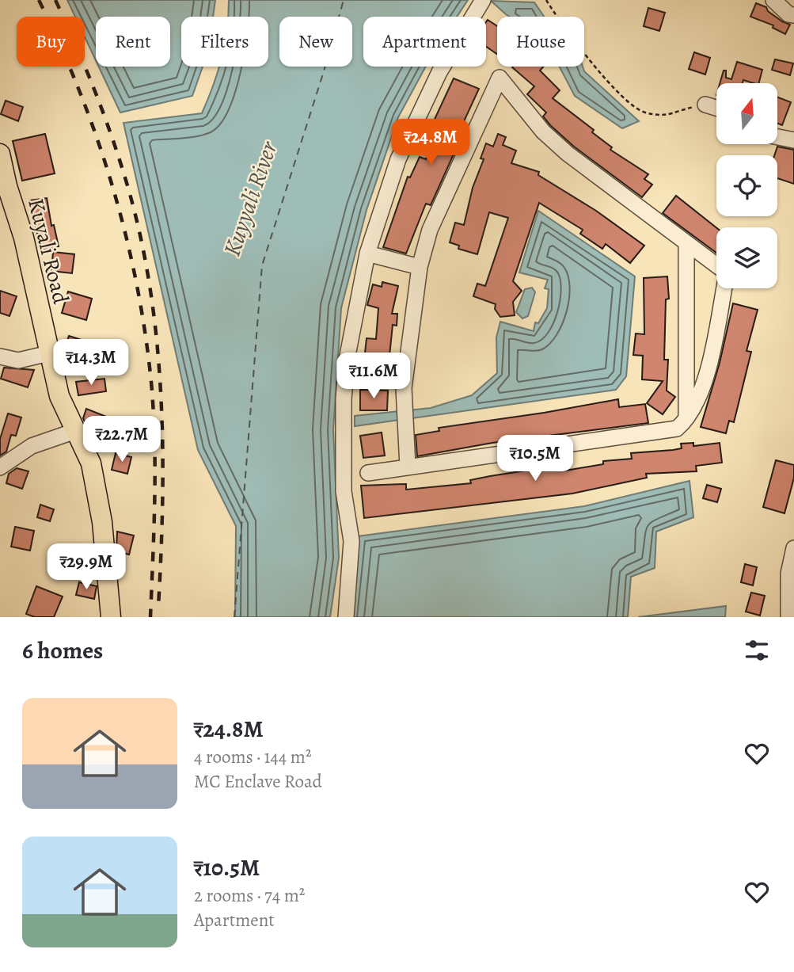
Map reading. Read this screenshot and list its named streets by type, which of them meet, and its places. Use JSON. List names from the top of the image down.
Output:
{
  "streets": {
    "main road": ["Kuyali Road"]
  },
  "water": ["Kuyyali River"],
  "north": "top",
  "page": {
    "chip": [
      "Buy",
      "Rent",
      "Filters",
      "New",
      "Apartment",
      "House"
    ],
    "price": [
      "₹24.8M",
      "₹14.3M",
      "₹11.6M",
      "₹22.7M",
      "₹10.5M",
      "₹29.9M"
    ],
    "heading": "6 homes",
    "list": [
      {
        "name": "₹24.8M",
        "note": "4 rooms · 144 m² · MC Enclave Road"
      },
      {
        "name": "₹10.5M",
        "note": "2 rooms · 74 m² · Apartment"
      }
    ]
  }
}
